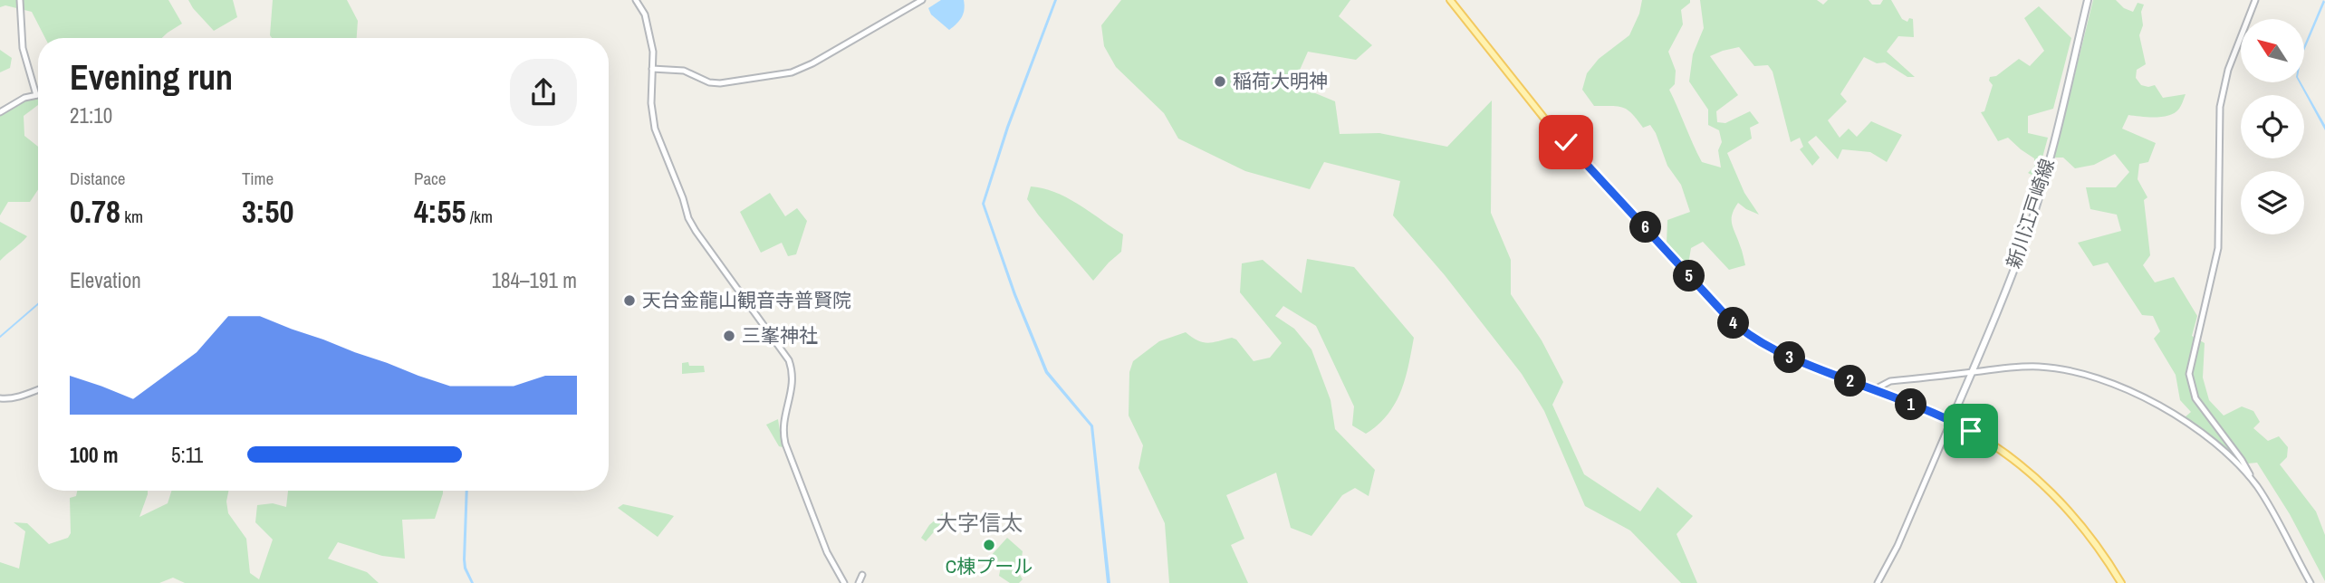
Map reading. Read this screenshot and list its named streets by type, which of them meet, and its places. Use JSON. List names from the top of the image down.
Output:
{
  "streets": {
    "main road": ["新川江戸崎線"]
  },
  "districts": ["大字信太"],
  "places": [
    "稲荷大明神",
    "天台金龍山観音寺普賢院",
    "三峯神社",
    "C棟プール"
  ],
  "north": "top left",
  "page": {
    "heading": ["Evening run", "21:10"],
    "stats": [
      ["Distance", "0.78 km"],
      ["Time", "3:50"],
      ["Pace", "4:55 /km"]
    ],
    "pins": [
      "6",
      "5",
      "4",
      "3",
      "2",
      "1"
    ],
    "chart": ["Elevation", "184–191 m"],
    "list": [
      {
        "name": "100 m",
        "note": "5:11"
      }
    ]
  }
}
